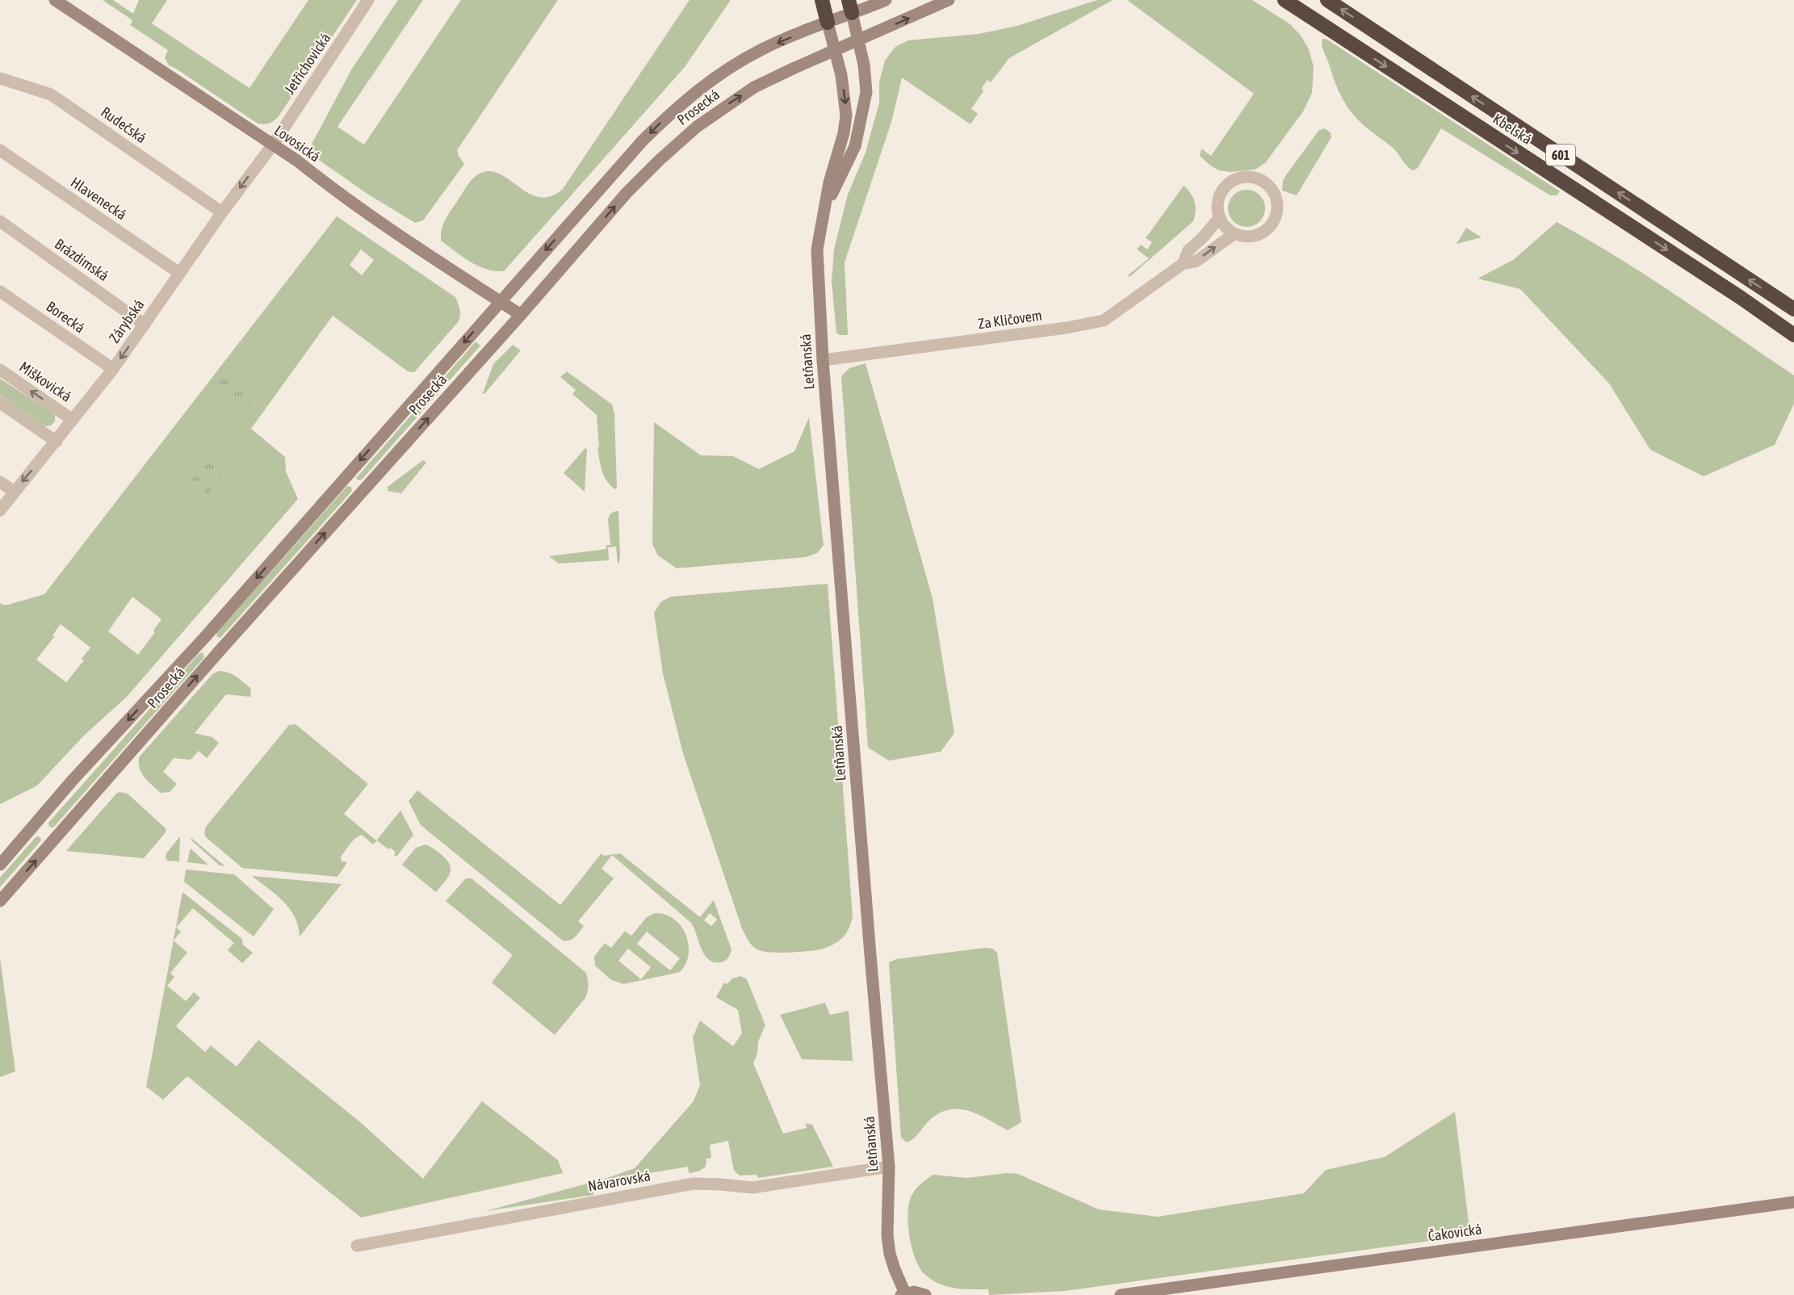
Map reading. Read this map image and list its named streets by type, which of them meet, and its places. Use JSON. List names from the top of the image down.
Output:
{
  "streets": {
    "highway": ["Kbelská", "601"],
    "main road": [
      "Prosecká",
      "Lovosická",
      "Letňanská",
      "Čakovická"
    ],
    "street": [
      "Jetřichovická",
      "Rudečská",
      "Hlavenecká",
      "Brázdimská",
      "Borecká",
      "Za Klíčovem",
      "Zárybská",
      "Miškovická",
      "Návarovská"
    ]
  },
  "crossings": [
    ["Jetřichovická", "Lovosická"],
    ["Jetřichovická", "Zárybská"],
    ["Prosecká", "Lovosická"],
    ["Prosecká", "Letňanská"],
    ["Rudečská", "Zárybská"],
    ["Lovosická", "Zárybská"],
    ["Hlavenecká", "Zárybská"],
    ["Brázdimská", "Zárybská"],
    ["Borecká", "Zárybská"],
    ["Za Klíčovem", "Letňanská"],
    ["Zárybská", "Miškovická"],
    ["Letňanská", "Návarovská"]
  ],
  "one_way": ["Zárybská"]
}
